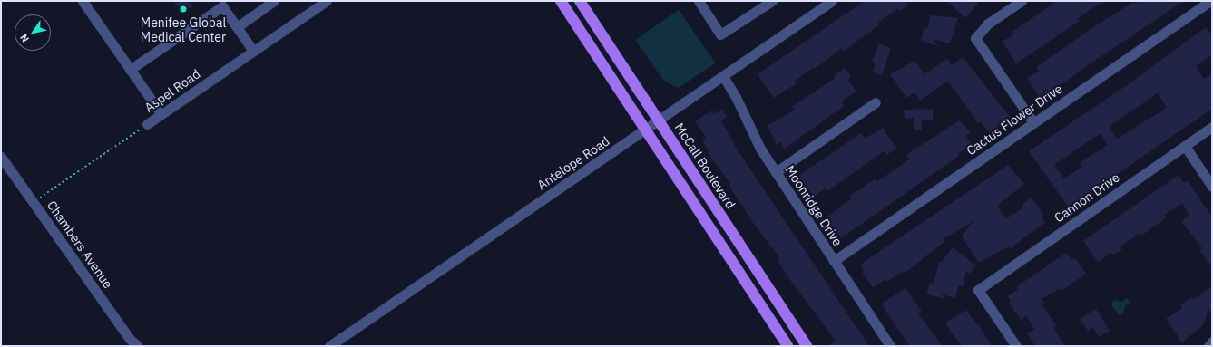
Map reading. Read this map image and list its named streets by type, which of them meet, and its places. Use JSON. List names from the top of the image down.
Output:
{
  "streets": {
    "main road": ["McCall Boulevard"],
    "street": [
      "Aspel Road",
      "Cactus Flower Drive",
      "Antelope Road",
      "Cannon Drive",
      "Moonridge Drive",
      "Chambers Avenue"
    ]
  },
  "crossings": [
    ["Aspel Road", "Chambers Avenue"],
    ["Cactus Flower Drive", "Moonridge Drive"],
    ["Antelope Road", "McCall Boulevard"],
    ["Antelope Road", "Moonridge Drive"]
  ],
  "places": ["Menifee Global Medical Center"],
  "north": "bottom left"
}
